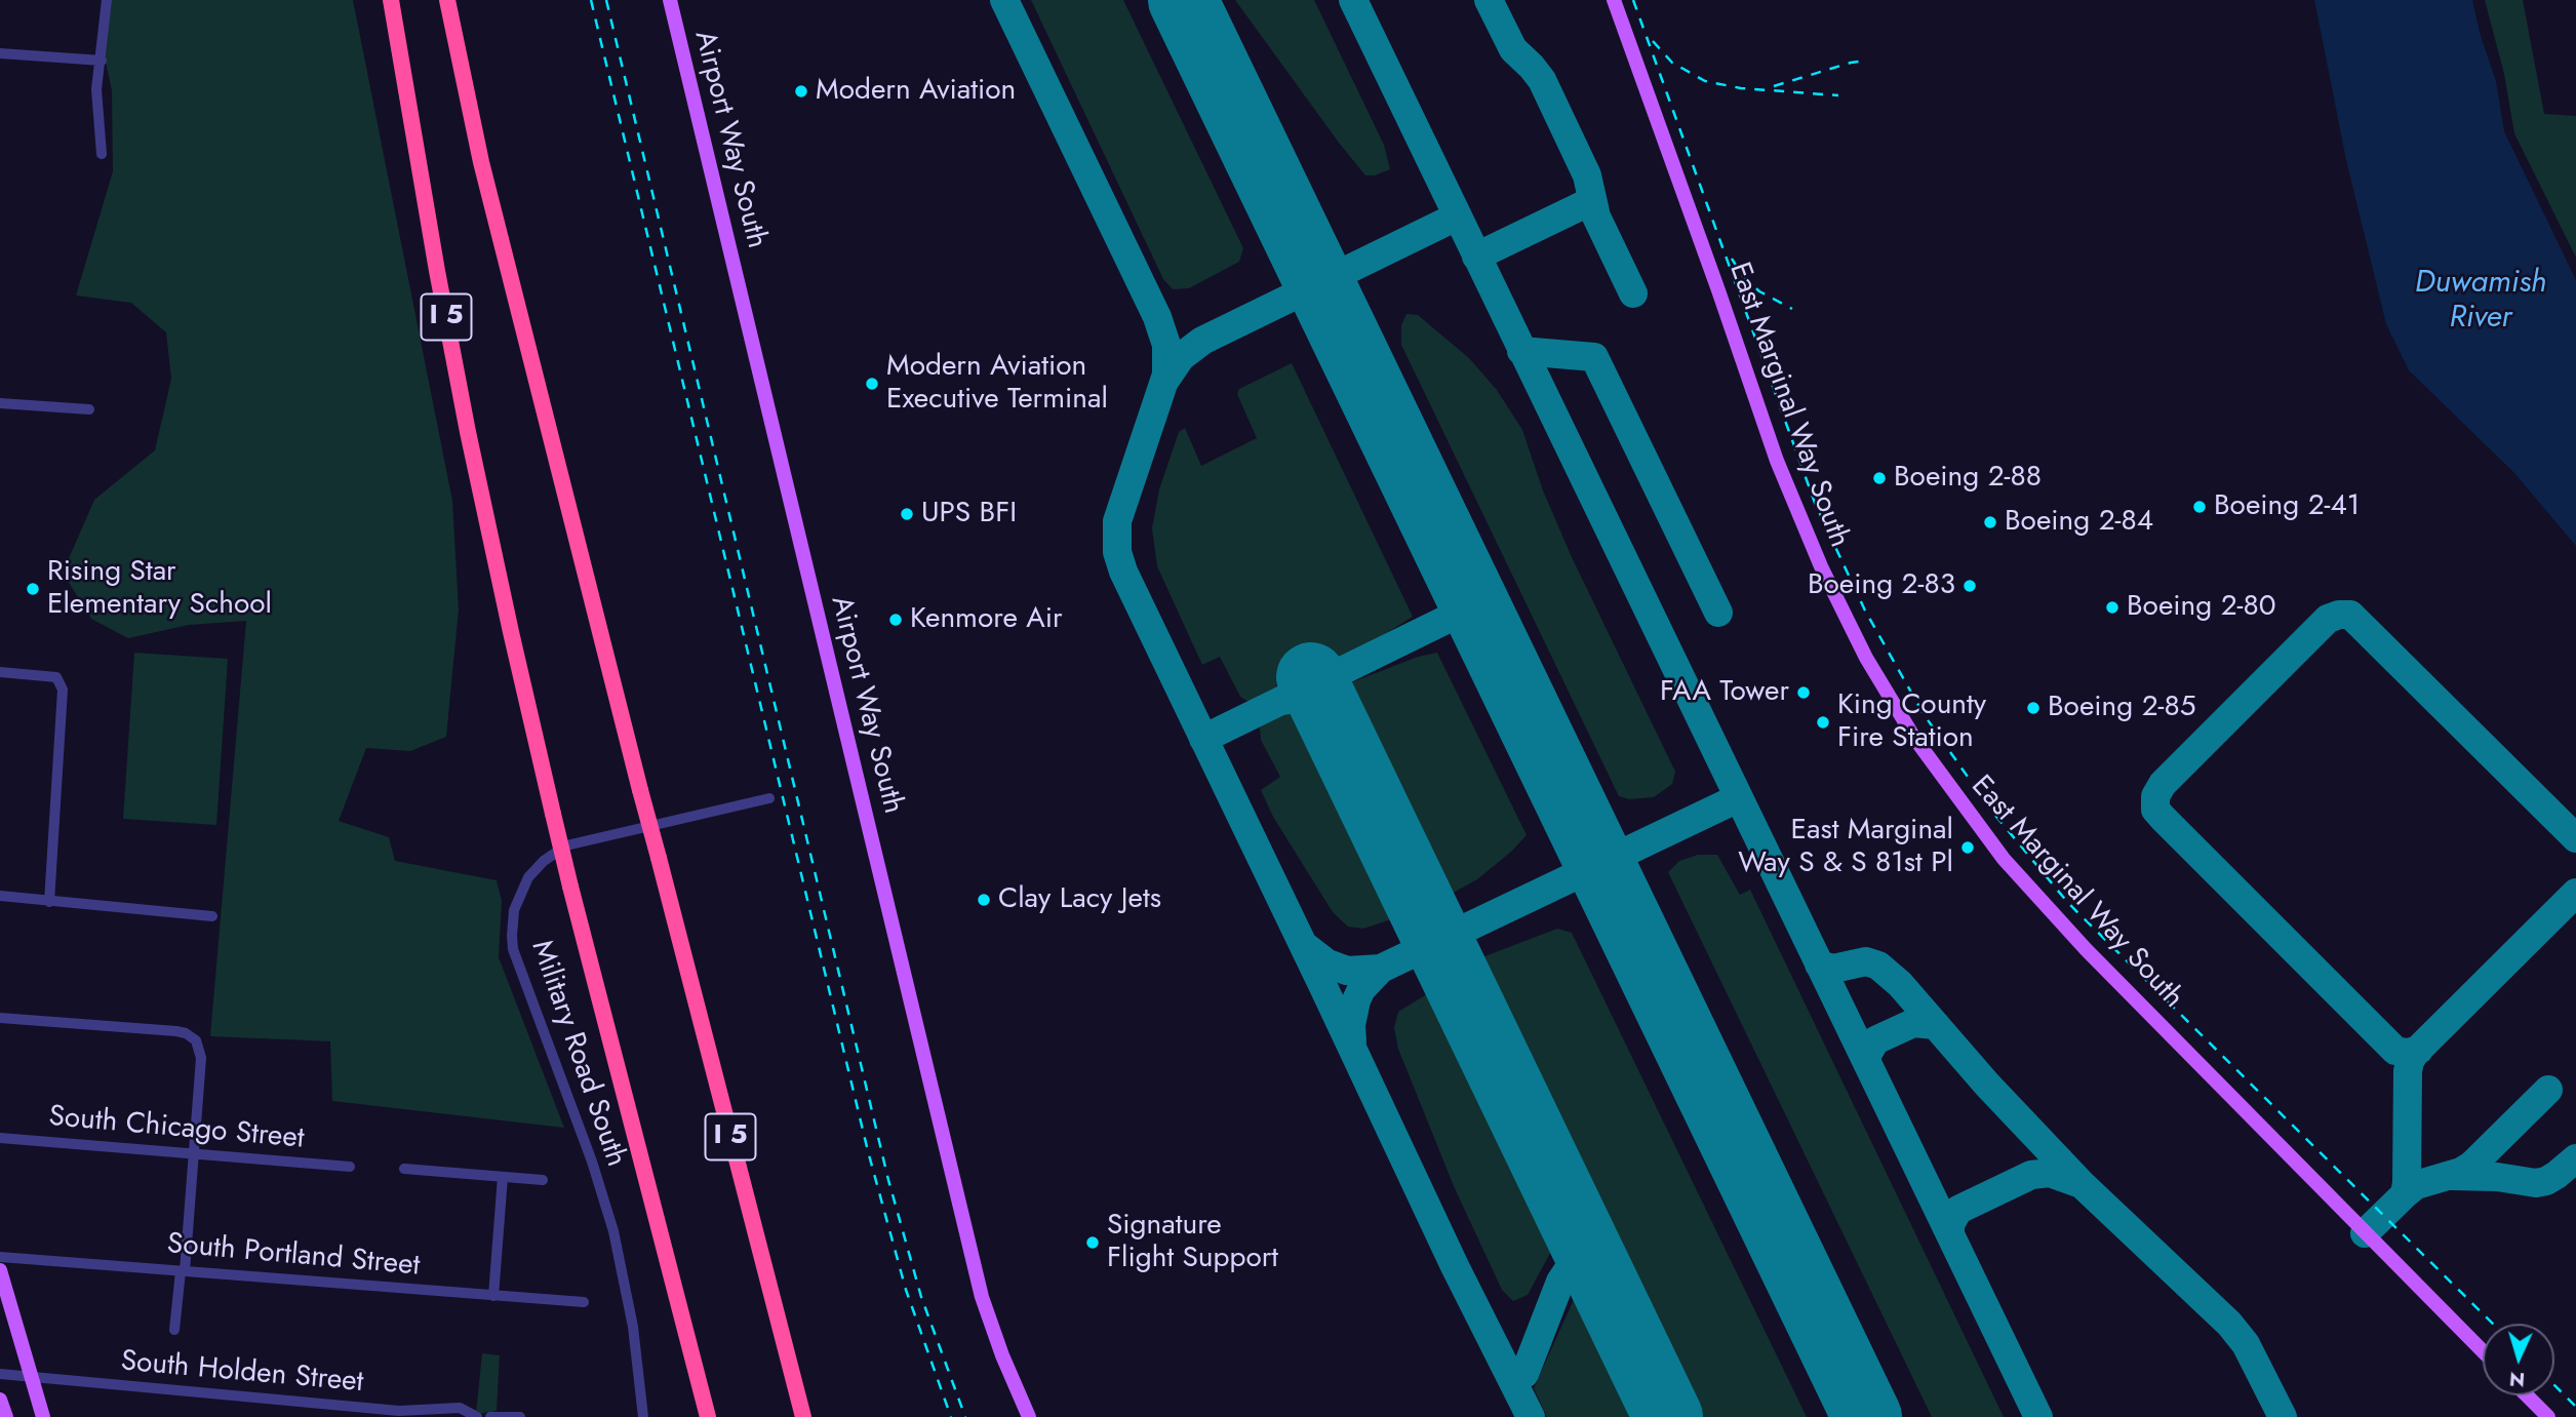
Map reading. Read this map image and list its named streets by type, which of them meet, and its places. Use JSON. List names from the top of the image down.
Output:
{
  "streets": {
    "highway": ["I 5"],
    "main road": ["Airport Way South", "East Marginal Way South"],
    "street": [
      "Military Road South",
      "South Chicago Street",
      "South Portland Street",
      "South Holden Street"
    ]
  },
  "water": ["Duwamish River"],
  "places": [
    "Modern Aviation",
    "Modern Aviation Executive Terminal",
    "Boeing 2-88",
    "Boeing 2-41",
    "UPS BFI",
    "Boeing 2-84",
    "Boeing 2-83",
    "Rising Star Elementary School",
    "Boeing 2-80",
    "Kenmore Air",
    "FAA Tower",
    "Boeing 2-85",
    "King County Fire Station",
    "East Marginal Way S & S 81st Pl",
    "Clay Lacy Jets",
    "Signature Flight Support"
  ],
  "north": "bottom"
}
